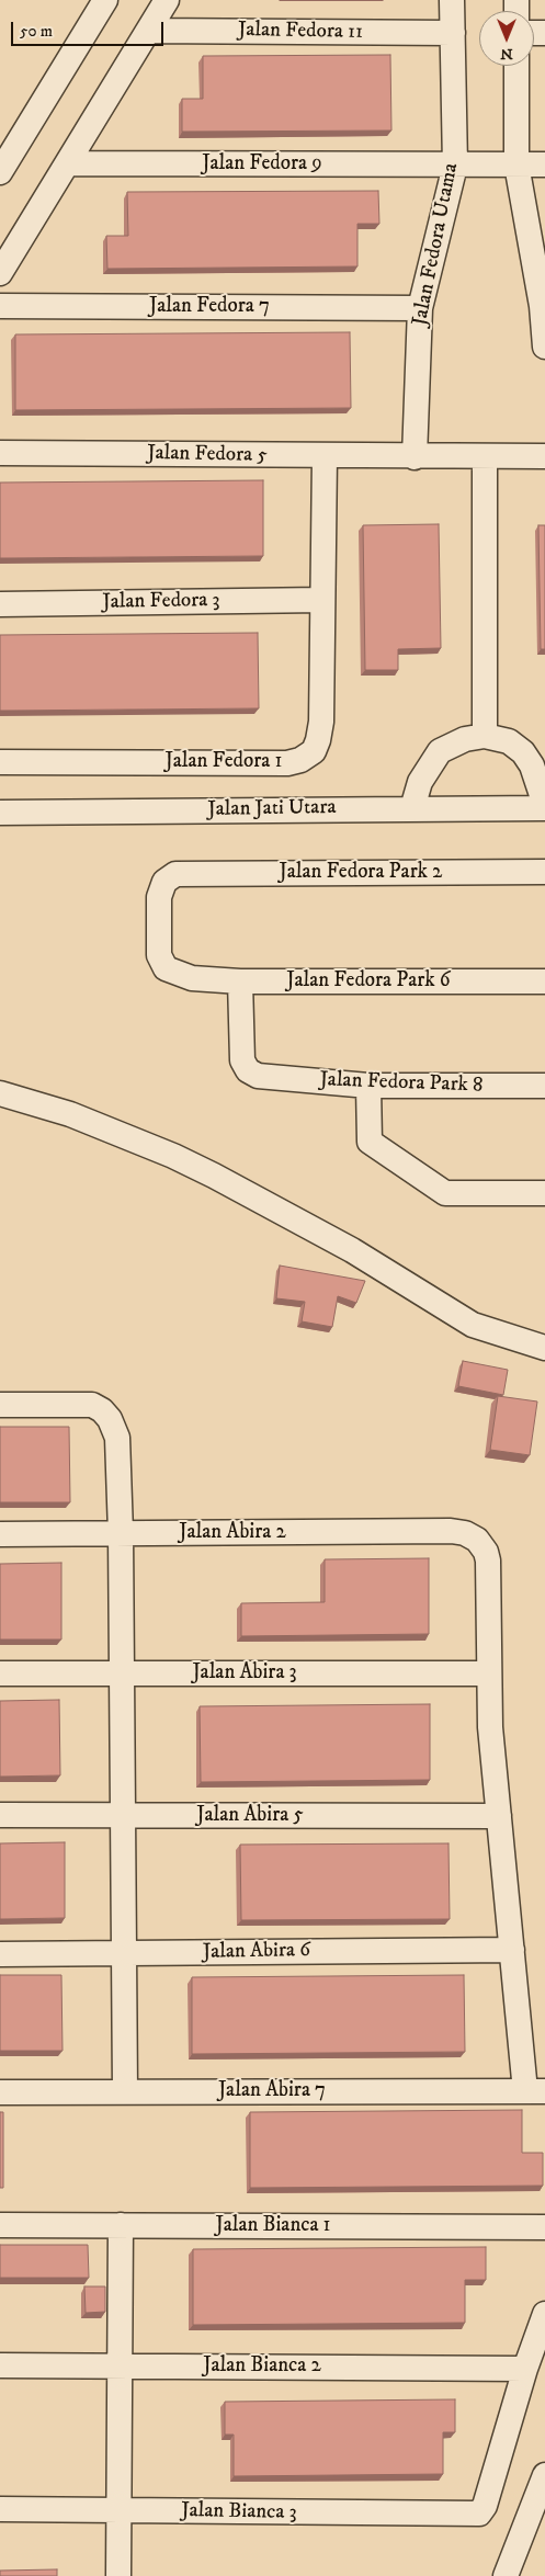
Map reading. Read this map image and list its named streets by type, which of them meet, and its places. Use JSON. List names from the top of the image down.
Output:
{
  "streets": {
    "street": [
      "Jalan Fedora 11",
      "Jalan Fedora 9",
      "Jalan Fedora Utama",
      "Jalan Fedora 7",
      "Jalan Fedora 5",
      "Jalan Fedora 3",
      "Jalan Fedora 1",
      "Jalan Jati Utara",
      "Jalan Fedora Park 2",
      "Jalan Fedora Park 6",
      "Jalan Fedora Park 8",
      "Jalan Abira 2",
      "Jalan Abira 3",
      "Jalan Abira 5",
      "Jalan Abira 6",
      "Jalan Abira 7",
      "Jalan Bianca 1",
      "Jalan Bianca 2",
      "Jalan Bianca 3"
    ]
  },
  "crossings": [
    ["Jalan Fedora 11", "Jalan Fedora Utama"],
    ["Jalan Fedora 9", "Jalan Fedora Utama"],
    ["Jalan Fedora Utama", "Jalan Fedora 7"],
    ["Jalan Fedora Utama", "Jalan Fedora 5"],
    ["Jalan Fedora 5", "Jalan Fedora 1"],
    ["Jalan Fedora 3", "Jalan Fedora 1"],
    ["Jalan Fedora Park 2", "Jalan Fedora Park 6"],
    ["Jalan Fedora Park 6", "Jalan Fedora Park 8"],
    ["Jalan Abira 2", "Jalan Abira 3"],
    ["Jalan Bianca 2", "Jalan Bianca 3"]
  ],
  "scale_bar": "50 m",
  "north": "bottom"
}
